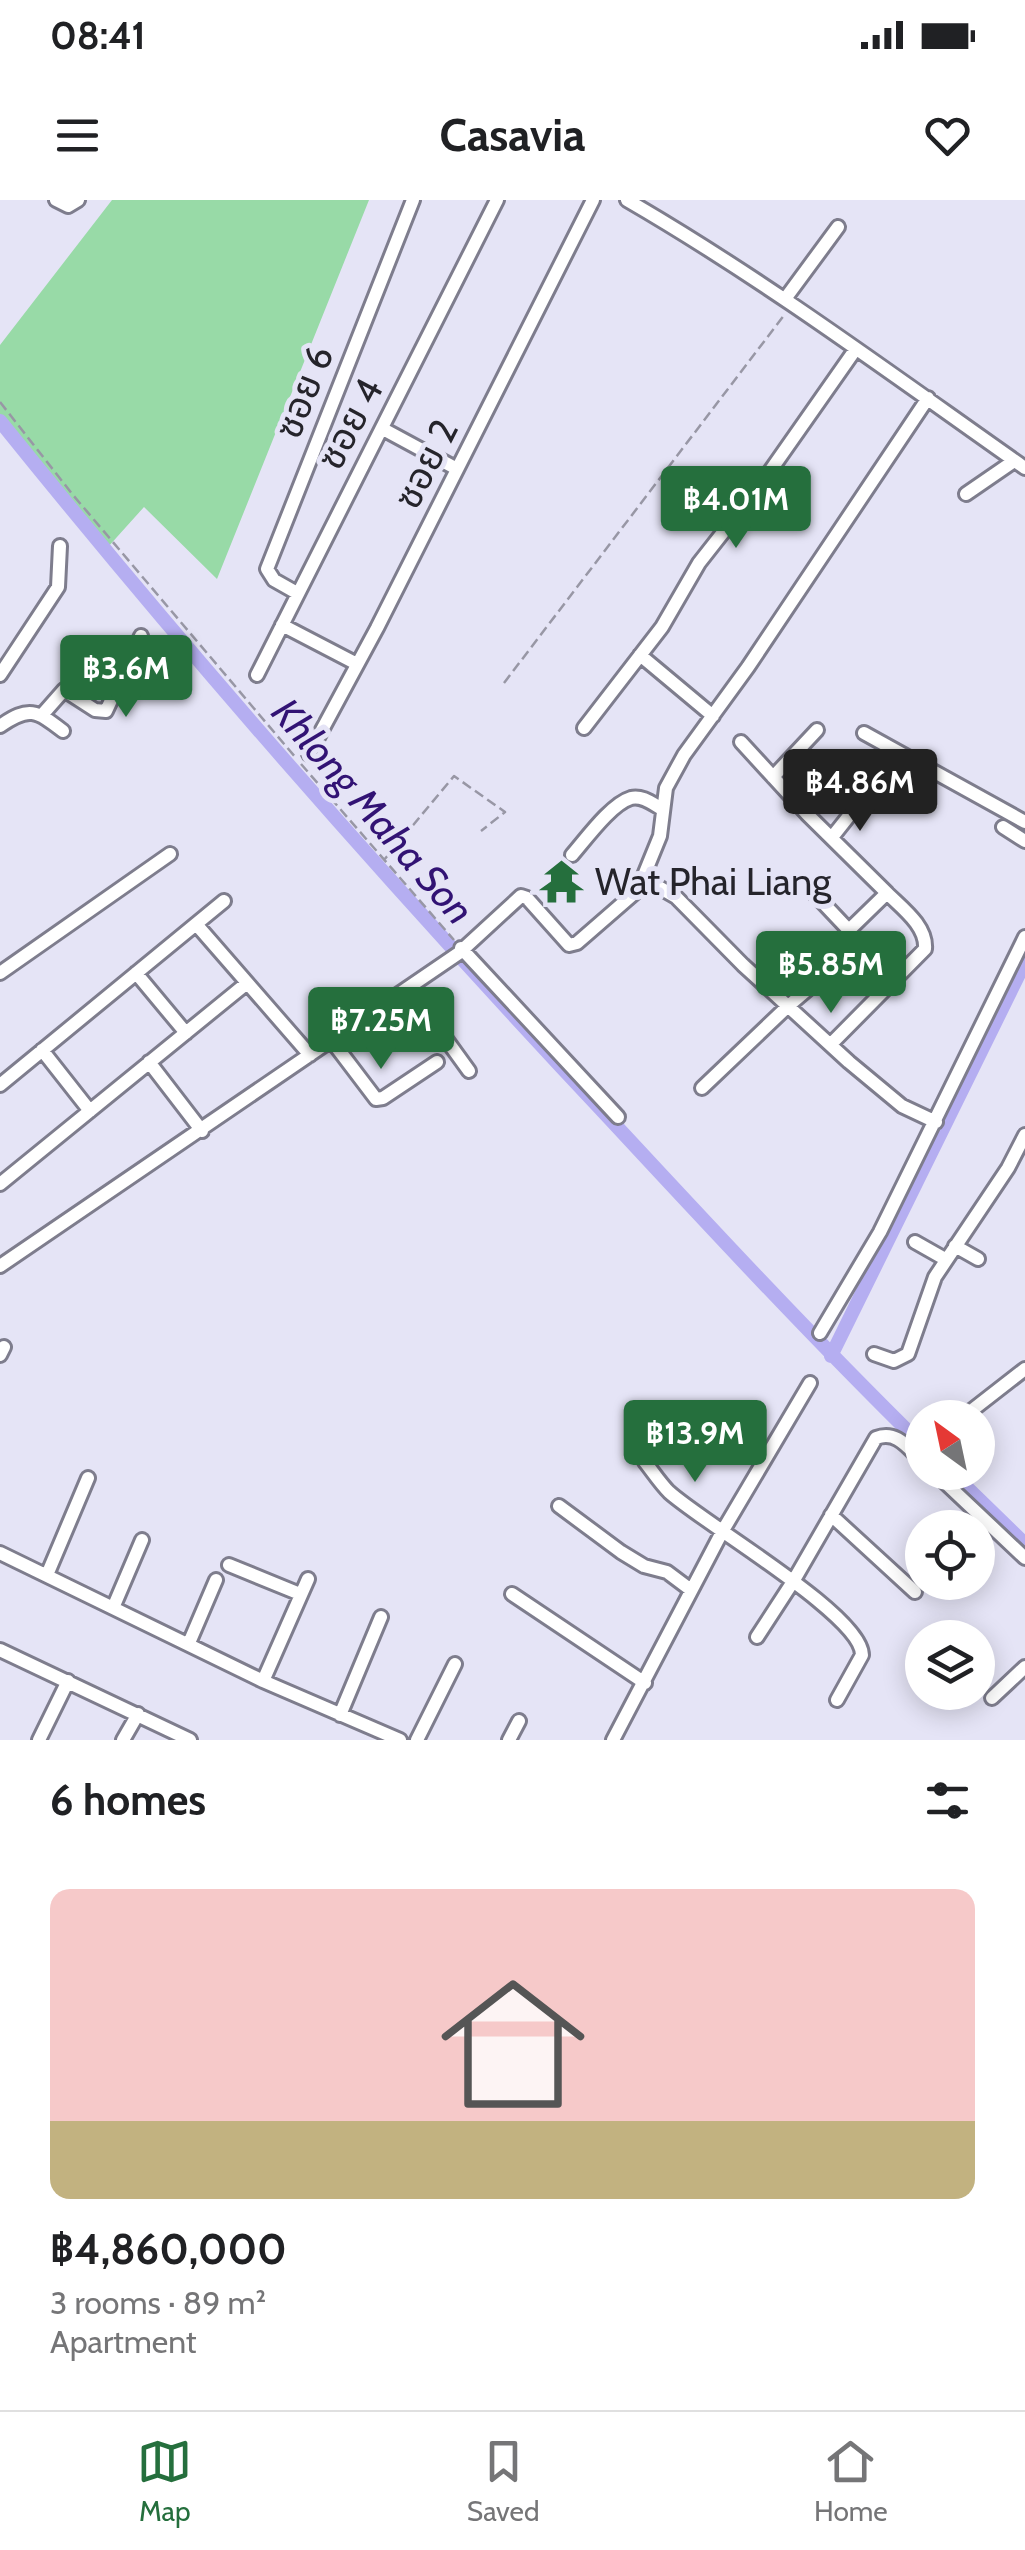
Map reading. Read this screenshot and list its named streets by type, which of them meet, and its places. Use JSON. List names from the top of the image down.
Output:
{
  "streets": {
    "street": ["ซอย 6", "ซอย 4", "ซอย 2"]
  },
  "crossings": [
    ["ซอย 6", "ซอย 4"]
  ],
  "water": ["Khlong Maha Son"],
  "places": {
    "temple": ["Wat Phai Liang"]
  },
  "north": "top left",
  "page": {
    "status": "08:41",
    "header": "Casavia",
    "price": [
      "฿4.01M",
      "฿3.6M",
      "฿4.86M",
      "฿5.85M",
      "฿7.25M",
      "฿13.9M"
    ],
    "heading": "6 homes",
    "list": [
      {
        "name": "฿4,860,000",
        "note": "3 rooms · 89 m² · Apartment"
      }
    ],
    "tabs": ["Map", "Saved", "Home"]
  }
}
